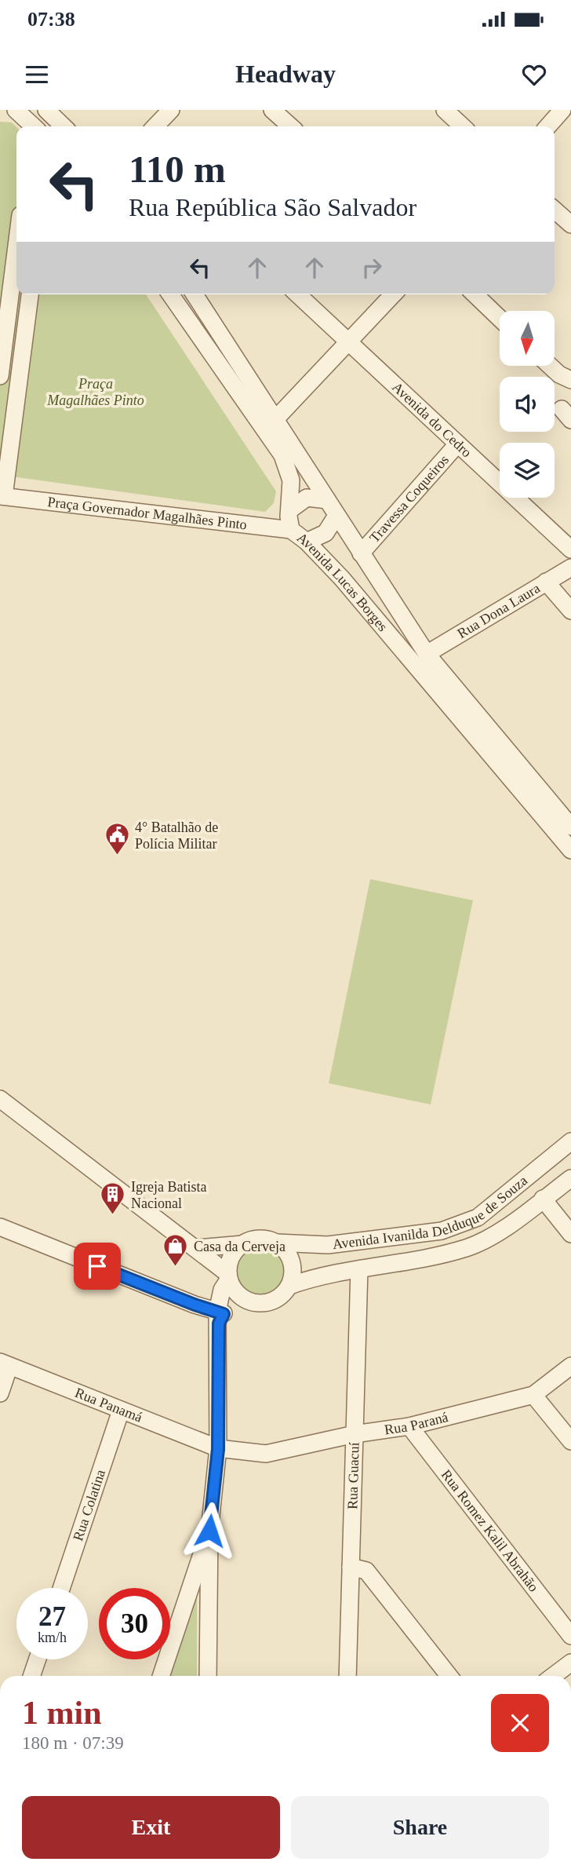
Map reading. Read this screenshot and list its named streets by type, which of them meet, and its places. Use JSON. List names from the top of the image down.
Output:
{
  "streets": {
    "street": [
      "Avenida do Cedro",
      "Travessa Coqueiros",
      "Praça Governador Magalhães Pinto",
      "Avenida Lucas Borges",
      "Rua Dona Laura",
      "Avenida Ivanilda Delduque de Souza",
      "Rua Panamá",
      "Rua Paraná",
      "Rua Guacuí",
      "Rua Colatina",
      "Rua Romez Kalil Abrahão"
    ]
  },
  "crossings": [
    ["Avenida do Cedro", "Travessa Coqueiros"],
    ["Travessa Coqueiros", "Avenida Lucas Borges"],
    ["Praça Governador Magalhães Pinto", "Avenida Lucas Borges"],
    ["Avenida Lucas Borges", "Rua Dona Laura"],
    ["Avenida Ivanilda Delduque de Souza", "Rua Guacuí"],
    ["Rua Panamá", "Rua Paraná"],
    ["Rua Panamá", "Rua Colatina"],
    ["Rua Paraná", "Rua Guacuí"],
    ["Rua Paraná", "Rua Romez Kalil Abrahão"]
  ],
  "parks": ["Praça Magalhães Pinto"],
  "places": {
    "public building": ["4° Batalhão de Polícia Militar"],
    "building": ["Igreja Batista Nacional"],
    "shop": ["Casa da Cerveja"]
  },
  "north": "bottom",
  "page": {
    "status": "07:38",
    "header": "Headway",
    "turn": ["110 m", "Rua República São Salvador"],
    "speed": "27 km/h",
    "limit": "30",
    "heading": ["1 min", "180 m · 07:39"],
    "buttons": ["Exit", "Share"]
  }
}
